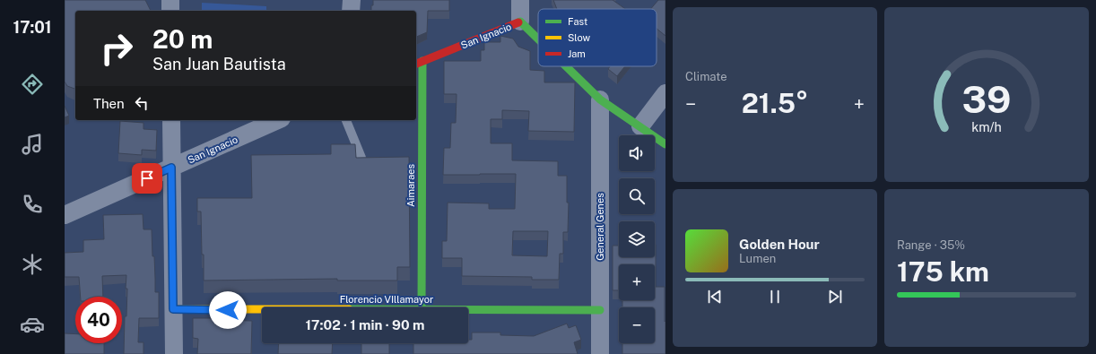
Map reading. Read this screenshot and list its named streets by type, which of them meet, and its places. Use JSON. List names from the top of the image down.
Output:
{
  "streets": {
    "street": [
      "San Ignacio",
      "Aimaraes",
      "General Genes",
      "Florencio VIllamayor"
    ]
  },
  "crossings": [
    ["San Ignacio", "Aimaraes"],
    ["San Ignacio", "General Genes"],
    ["General Genes", "Florencio VIllamayor"]
  ],
  "legend": ["Fast", "Slow", "Jam"],
  "page": {
    "tabs": "17:01",
    "tile": [
      "Climate",
      ["Range · 35%", "175 km"]
    ],
    "turn": ["20 m", "San Juan Bautista"],
    "then": "Then",
    "heat": ["−", "21.5°", "+"],
    "map_buttons": ["+", "−"],
    "song": ["Golden Hour", "Lumen"],
    "limit": "40",
    "trip": "17:02 · 1 min · 90 m",
    "gauge": ["39", "km/h"]
  }
}
